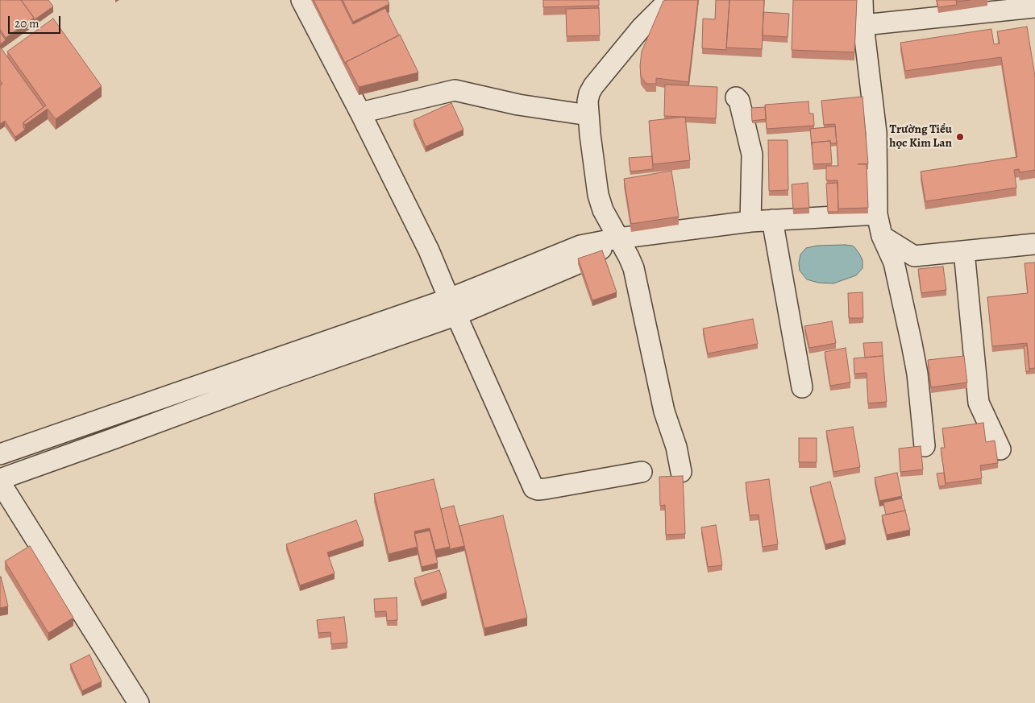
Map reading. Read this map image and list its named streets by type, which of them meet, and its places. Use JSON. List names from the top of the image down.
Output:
{
  "places": ["Trường Tiểu học Kim Lan"],
  "scale_bar": "20 m"
}
